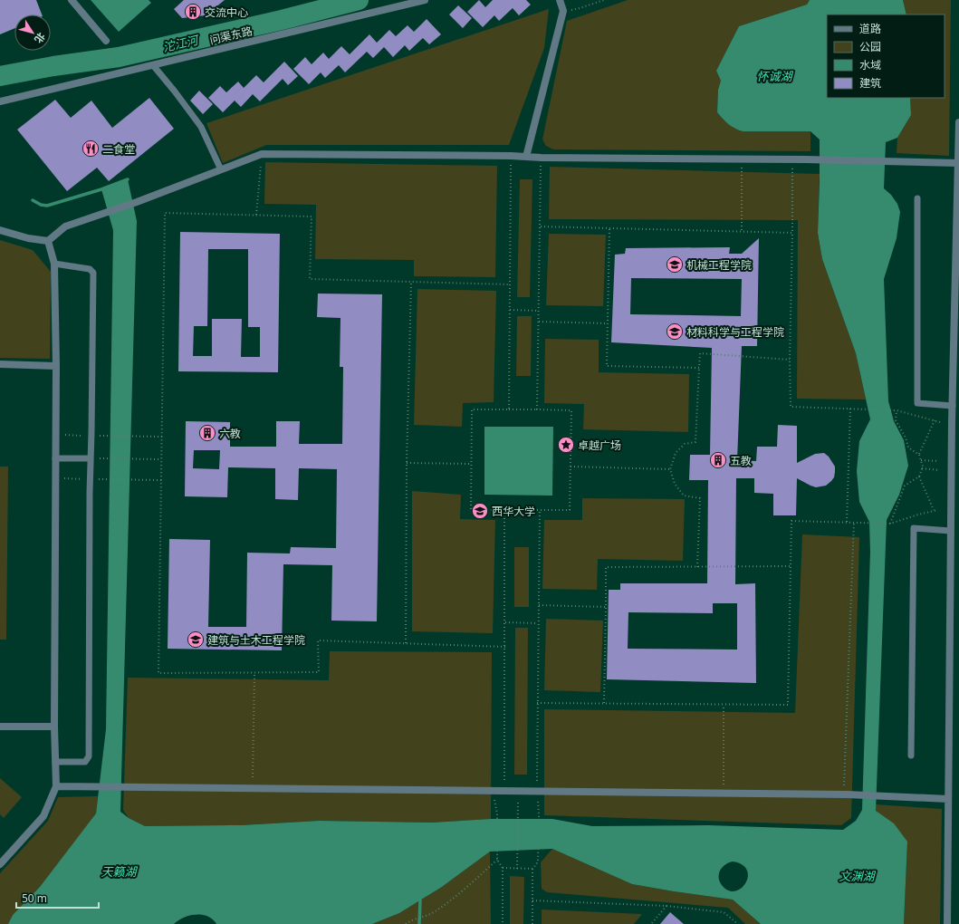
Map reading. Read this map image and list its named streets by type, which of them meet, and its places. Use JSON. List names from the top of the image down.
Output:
{
  "streets": {
    "street": ["问渠东路"]
  },
  "water": [
    "沱江河",
    "怀诚湖",
    "天籁湖",
    "文渊湖"
  ],
  "places": {
    "building": ["交流中心", "六教", "五教"],
    "restaurant": ["二食堂"],
    "school or university": [
      "机械工程学院",
      "材料科学与工程学院",
      "西华大学",
      "建筑与土木工程学院"
    ],
    "place": ["卓越广场"]
  },
  "legend": [
    "道路",
    "公园",
    "水域",
    "建筑"
  ],
  "scale_bar": "50 m",
  "north": "bottom right"
}
